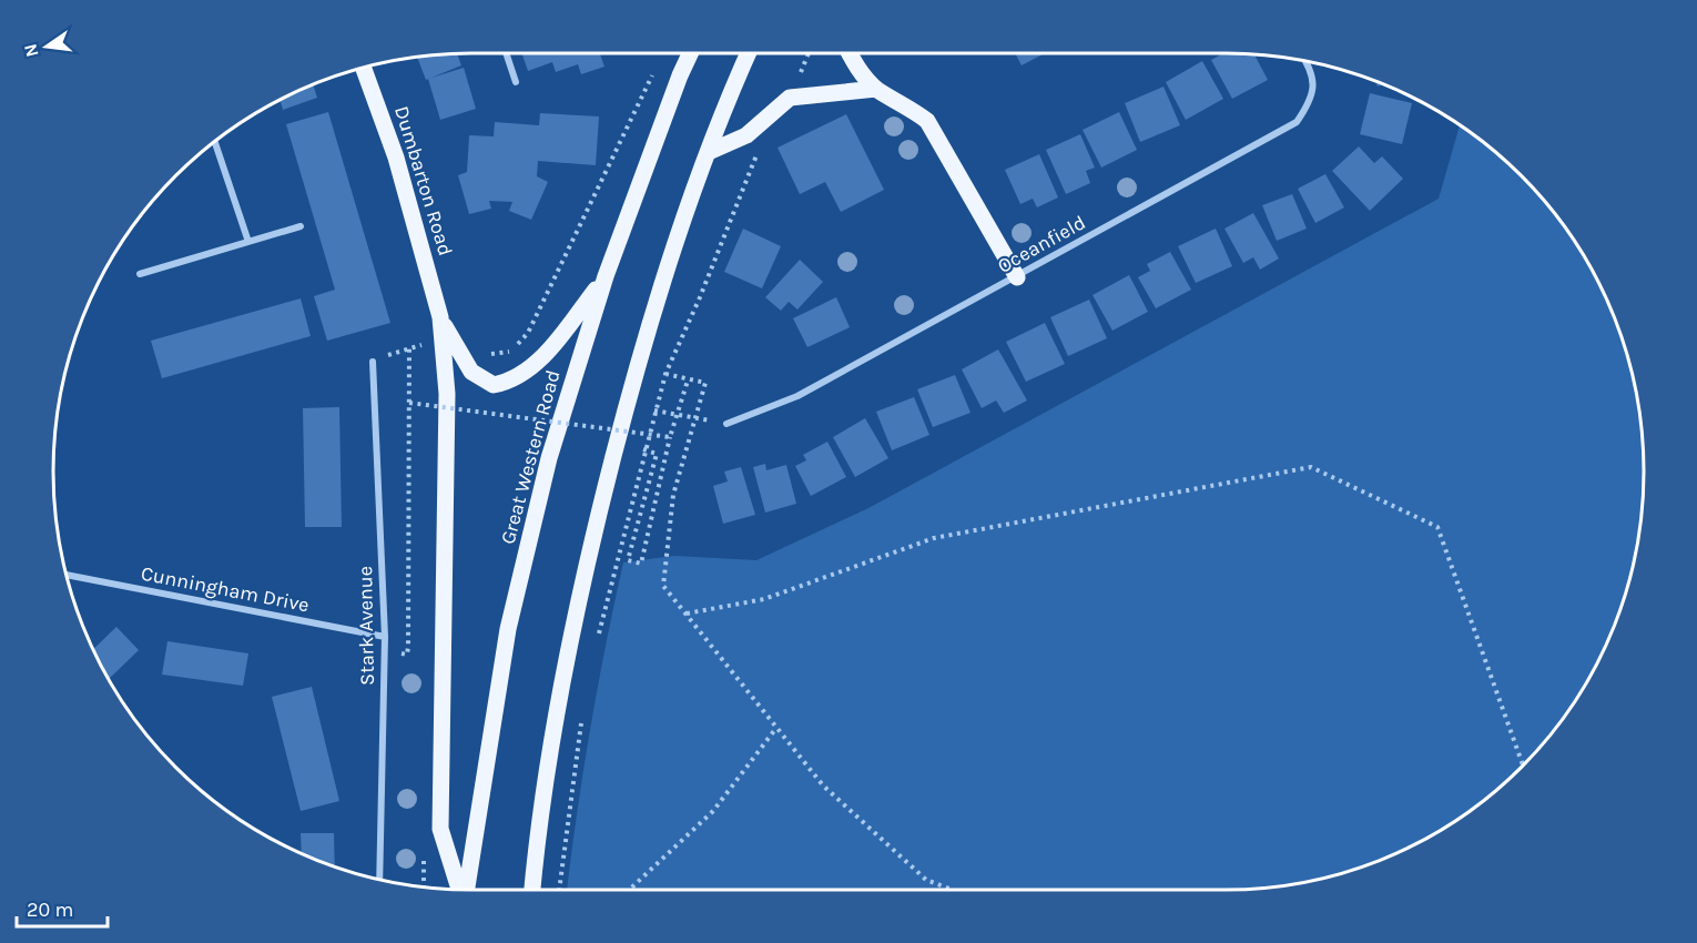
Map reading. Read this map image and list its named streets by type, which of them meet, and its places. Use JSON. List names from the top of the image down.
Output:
{
  "streets": {
    "main road": ["Dumbarton Road", "Great Western Road"],
    "street": ["Oceanfield", "Cunningham Drive", "Stark Avenue"]
  },
  "crossings": [
    ["Cunningham Drive", "Stark Avenue"]
  ],
  "scale_bar": "20 m",
  "north": "left"
}
